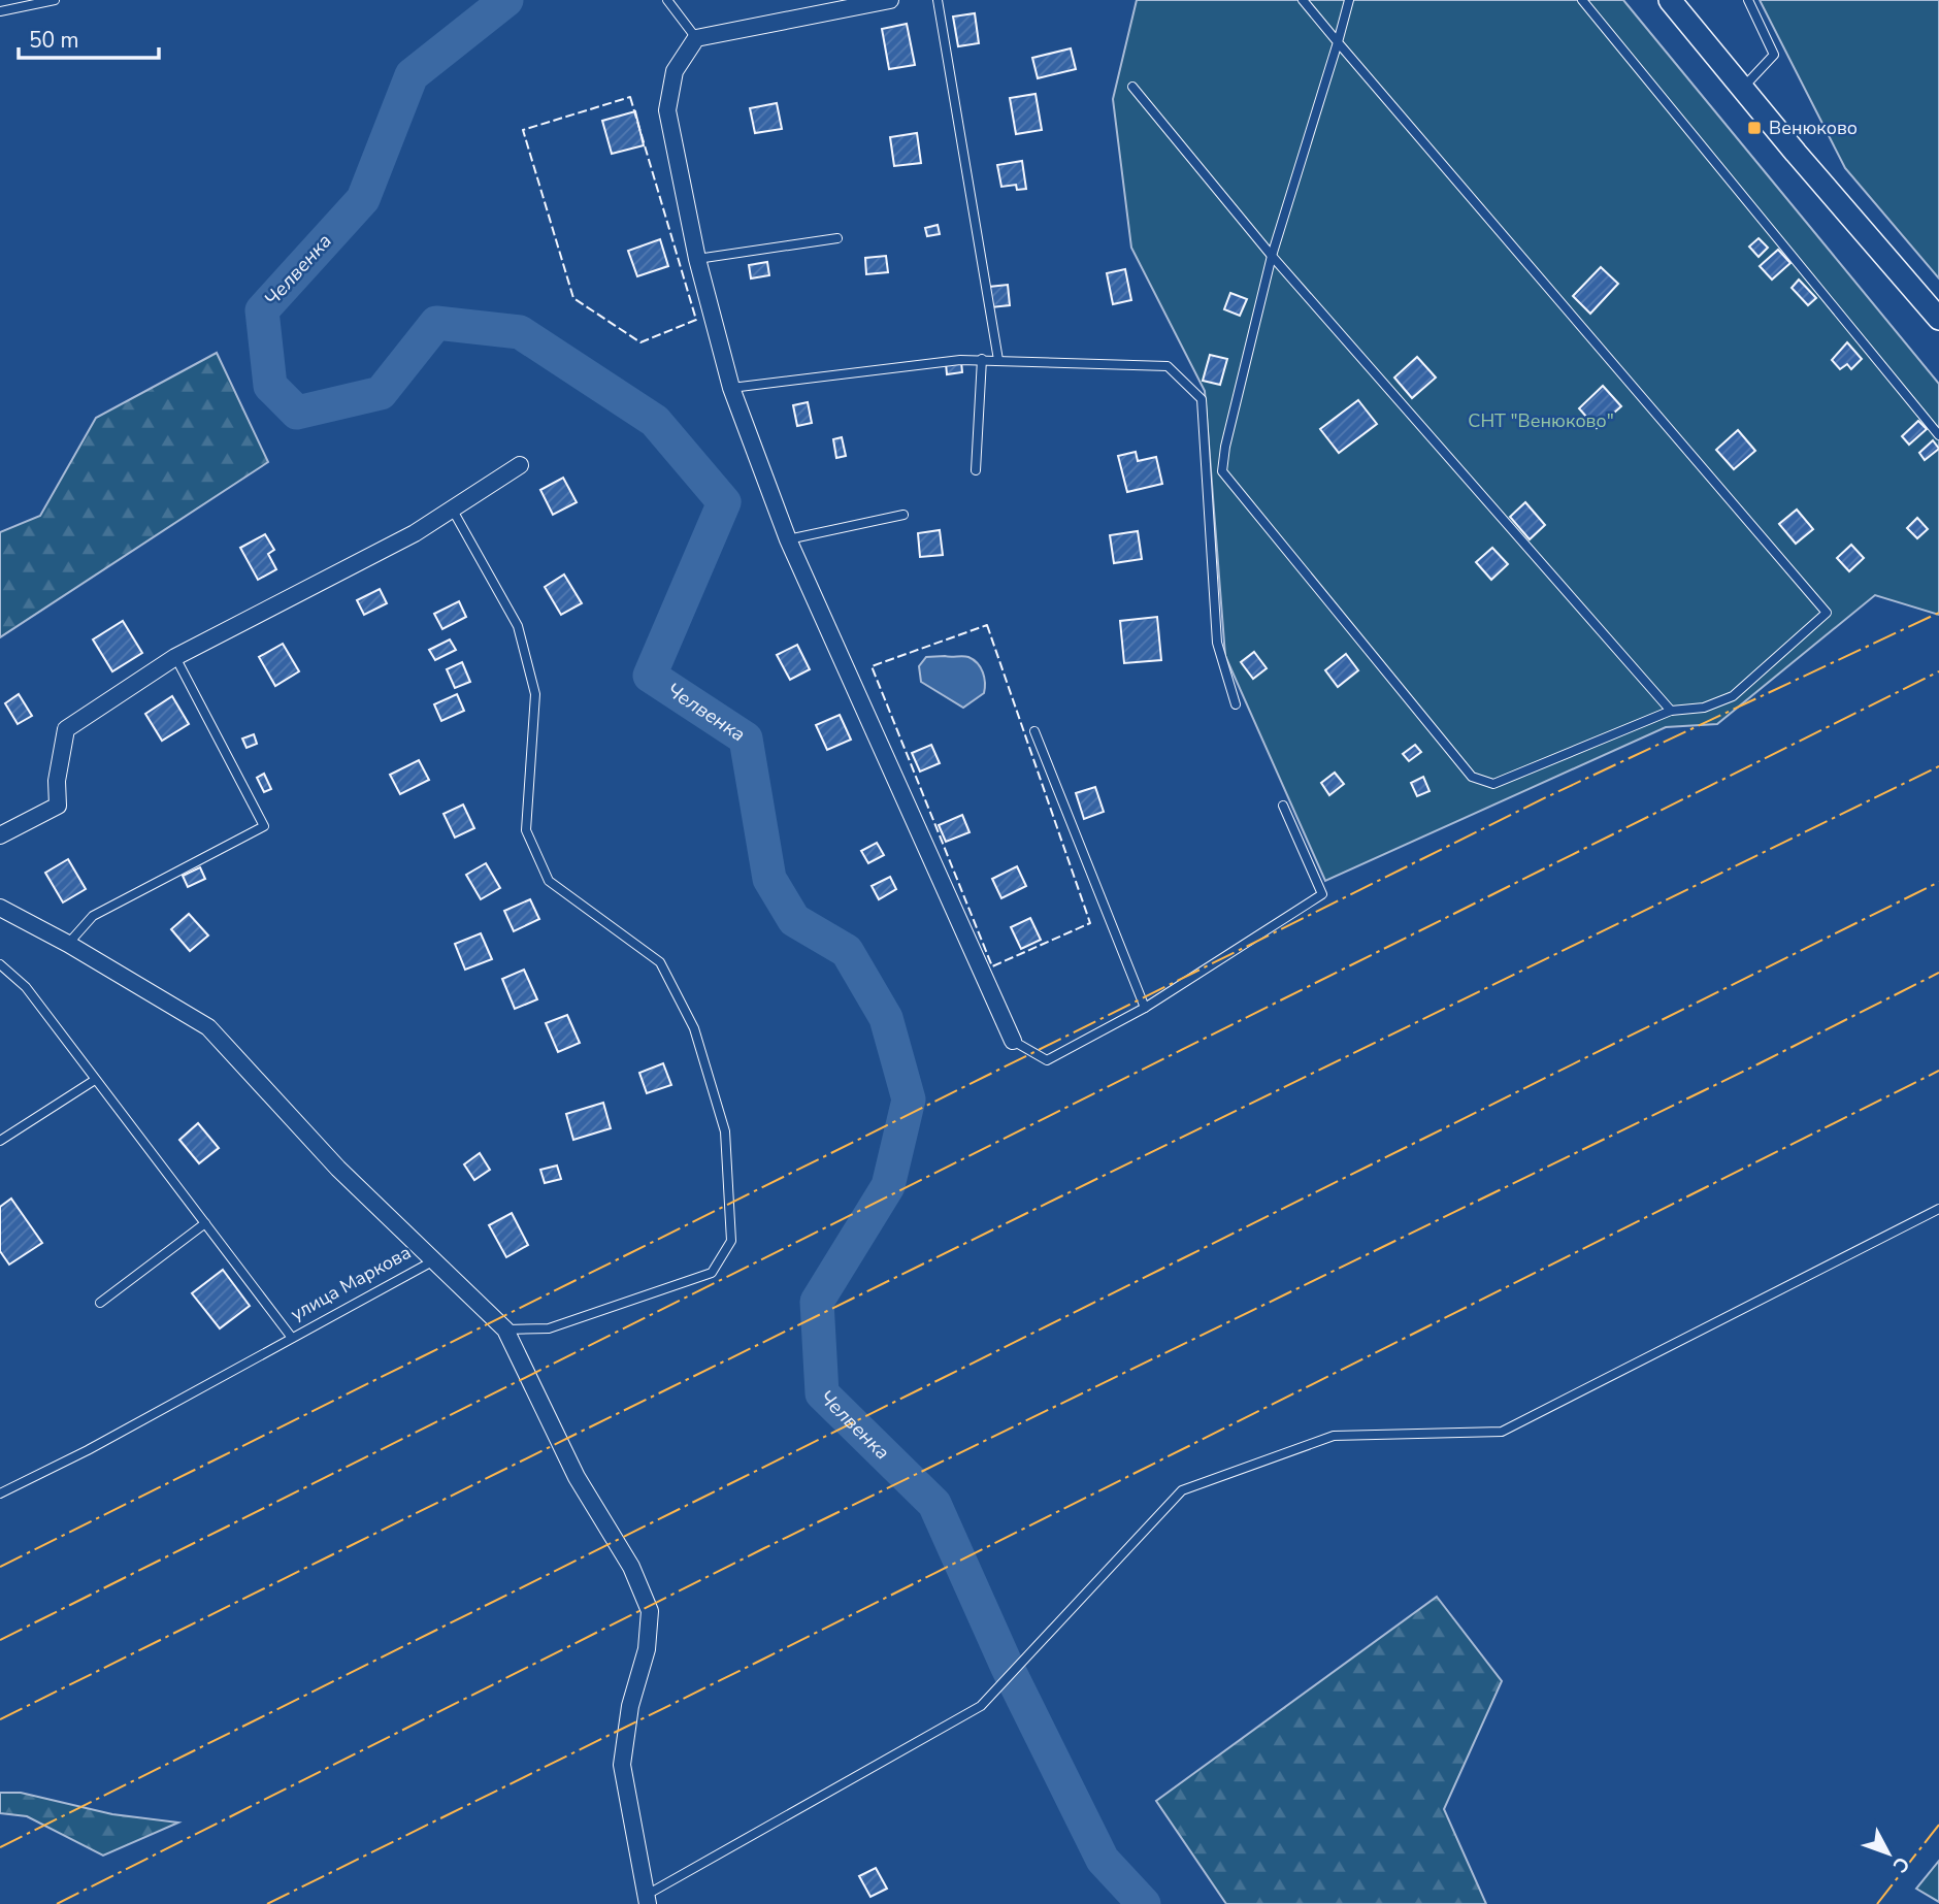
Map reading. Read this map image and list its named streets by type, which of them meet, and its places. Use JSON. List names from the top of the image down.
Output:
{
  "streets": {
    "street": ["улица Маркова"]
  },
  "water": ["Челвенка"],
  "parks": ["СНТ \"Венюково\""],
  "places": {
    "transit": ["Венюково"]
  },
  "scale_bar": "50 m",
  "north": "bottom right"
}
